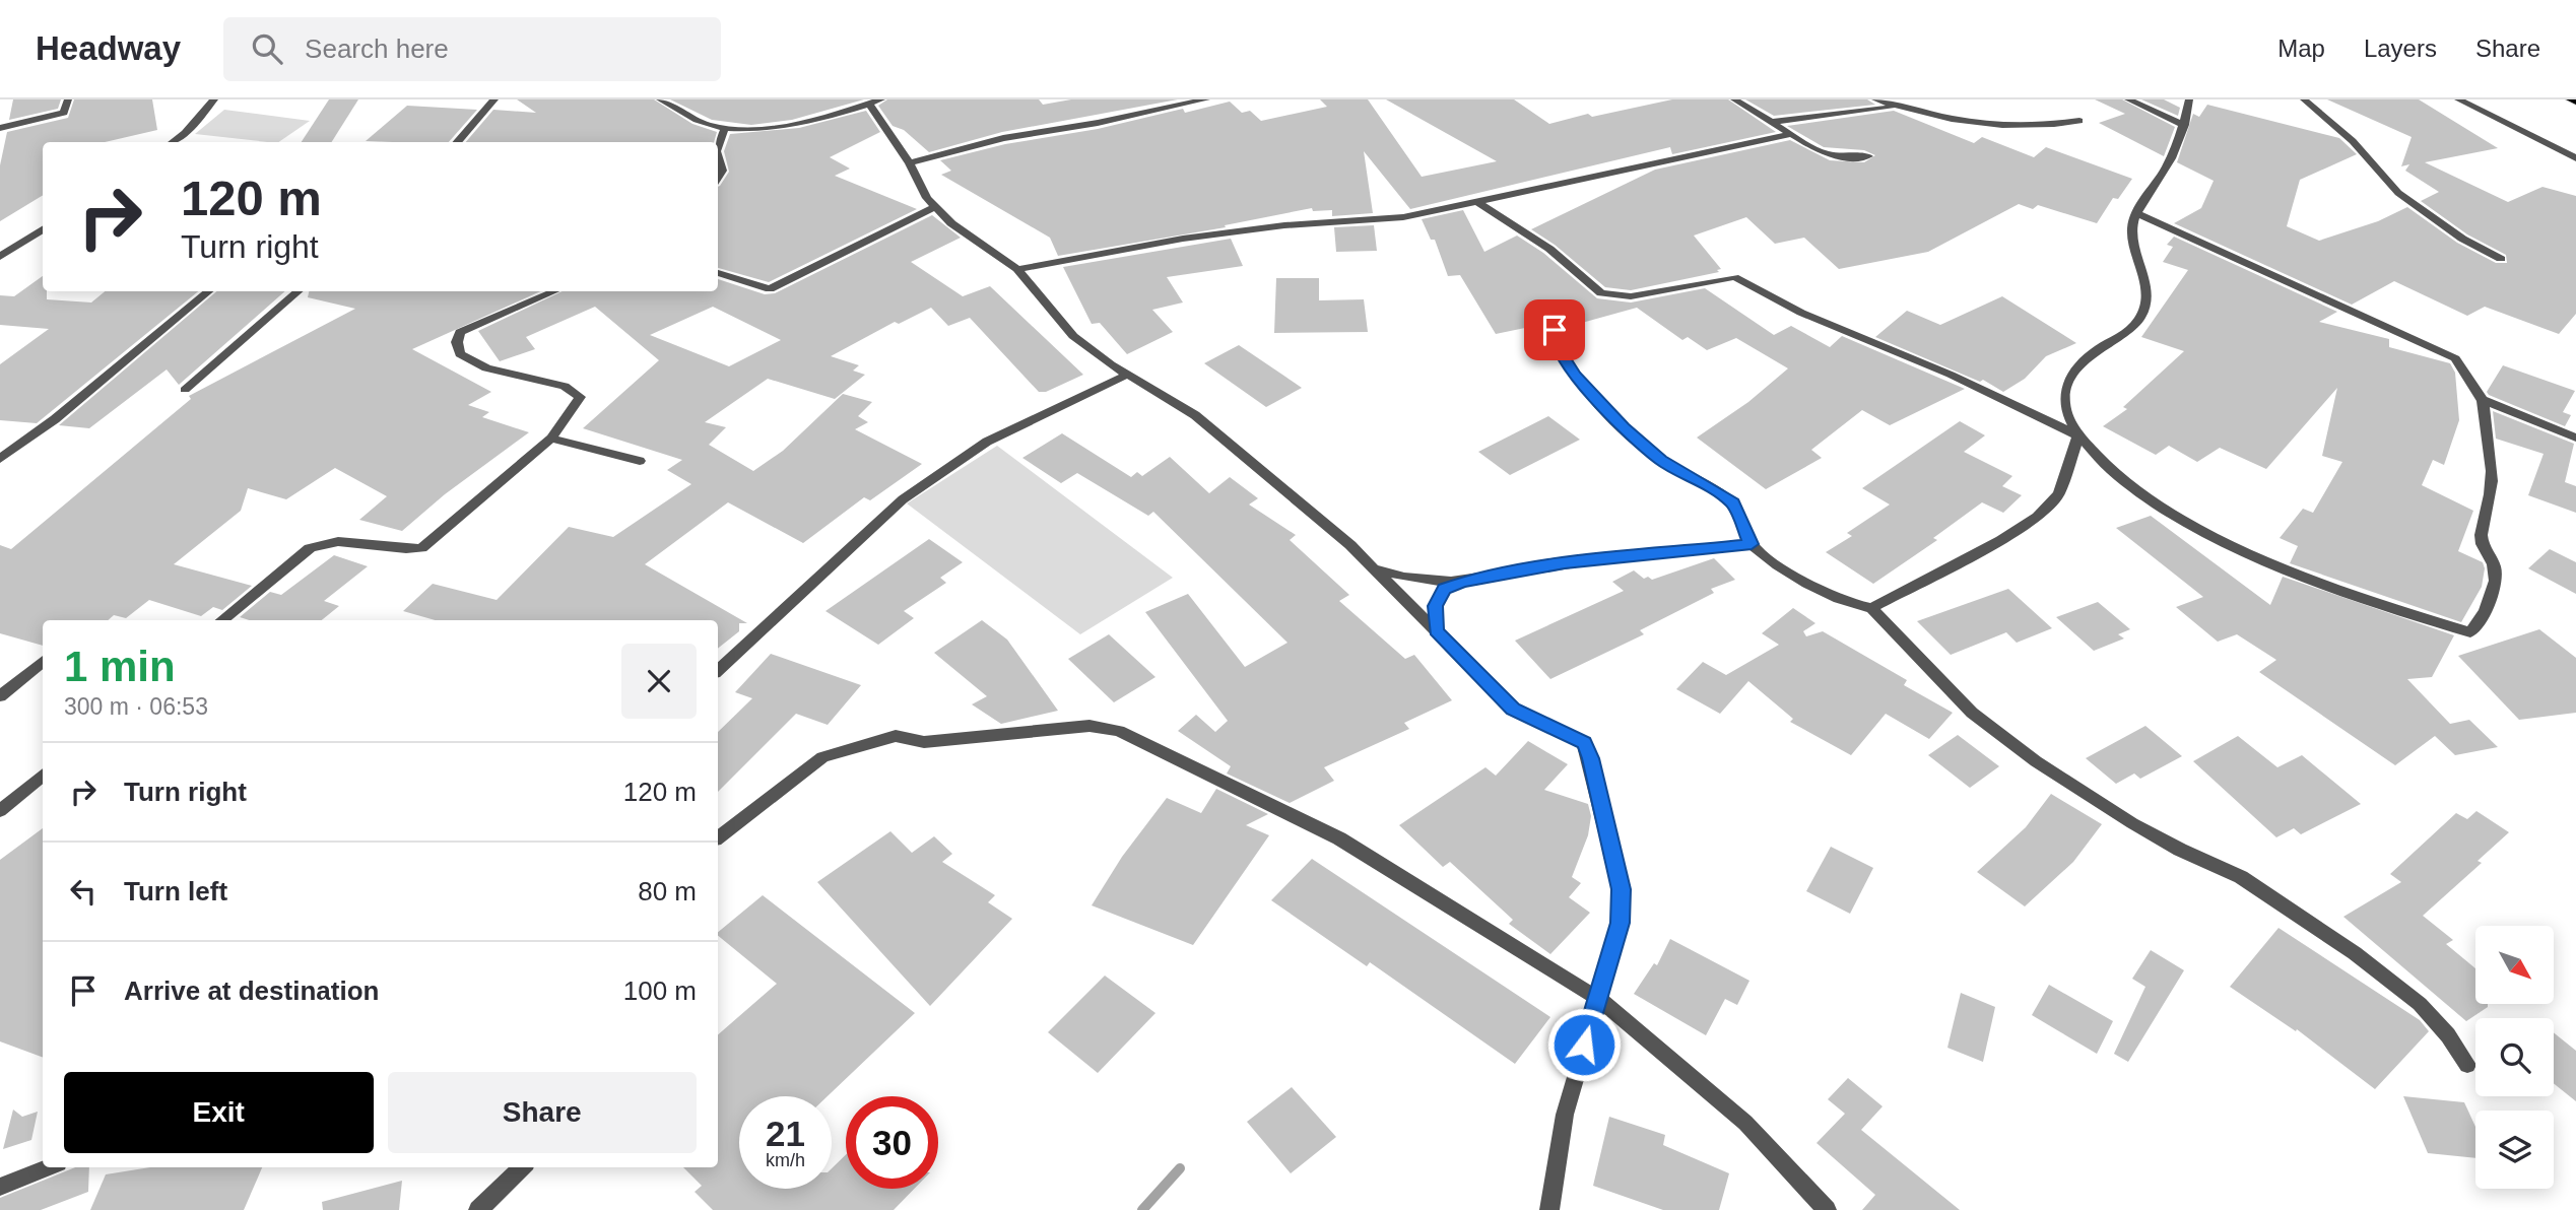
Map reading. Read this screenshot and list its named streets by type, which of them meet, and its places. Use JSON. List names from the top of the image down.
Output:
{
  "north": "bottom right",
  "page": {
    "header": "Headway",
    "search": "Search here",
    "nav": ["Map", "Layers", "Share"],
    "turn": ["120 m", "Turn right"],
    "heading": ["1 min", "300 m · 06:53"],
    "list": [
      {
        "name": "Turn right",
        "value": "120 m"
      },
      {
        "name": "Turn left",
        "value": "80 m"
      },
      {
        "name": "Arrive at destination",
        "value": "100 m"
      }
    ],
    "buttons": ["Exit", "Share"],
    "speed": "21 km/h",
    "limit": "30"
  }
}
